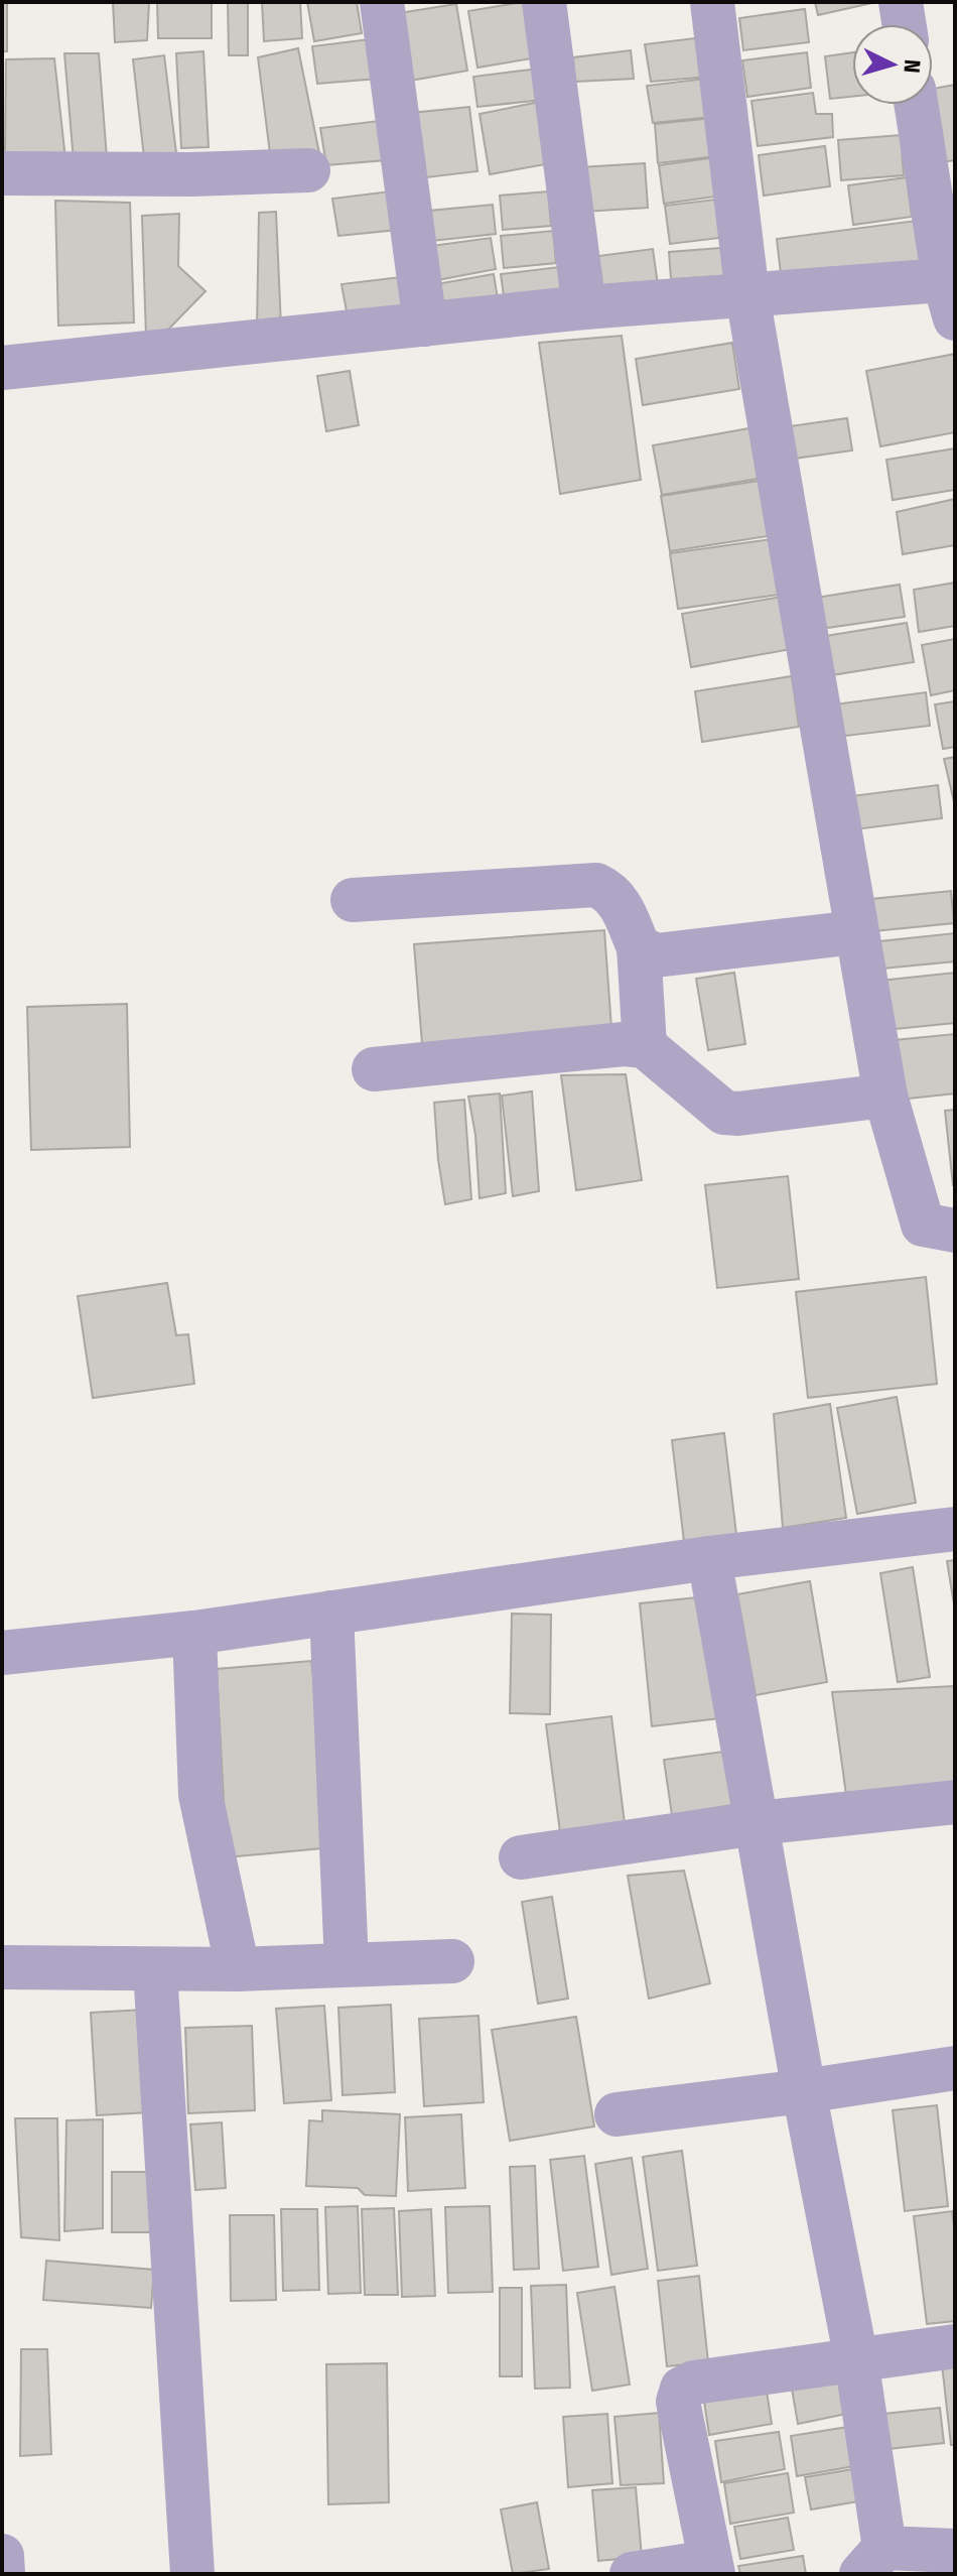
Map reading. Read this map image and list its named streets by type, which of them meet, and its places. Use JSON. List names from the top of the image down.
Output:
{
  "north": "right"
}
